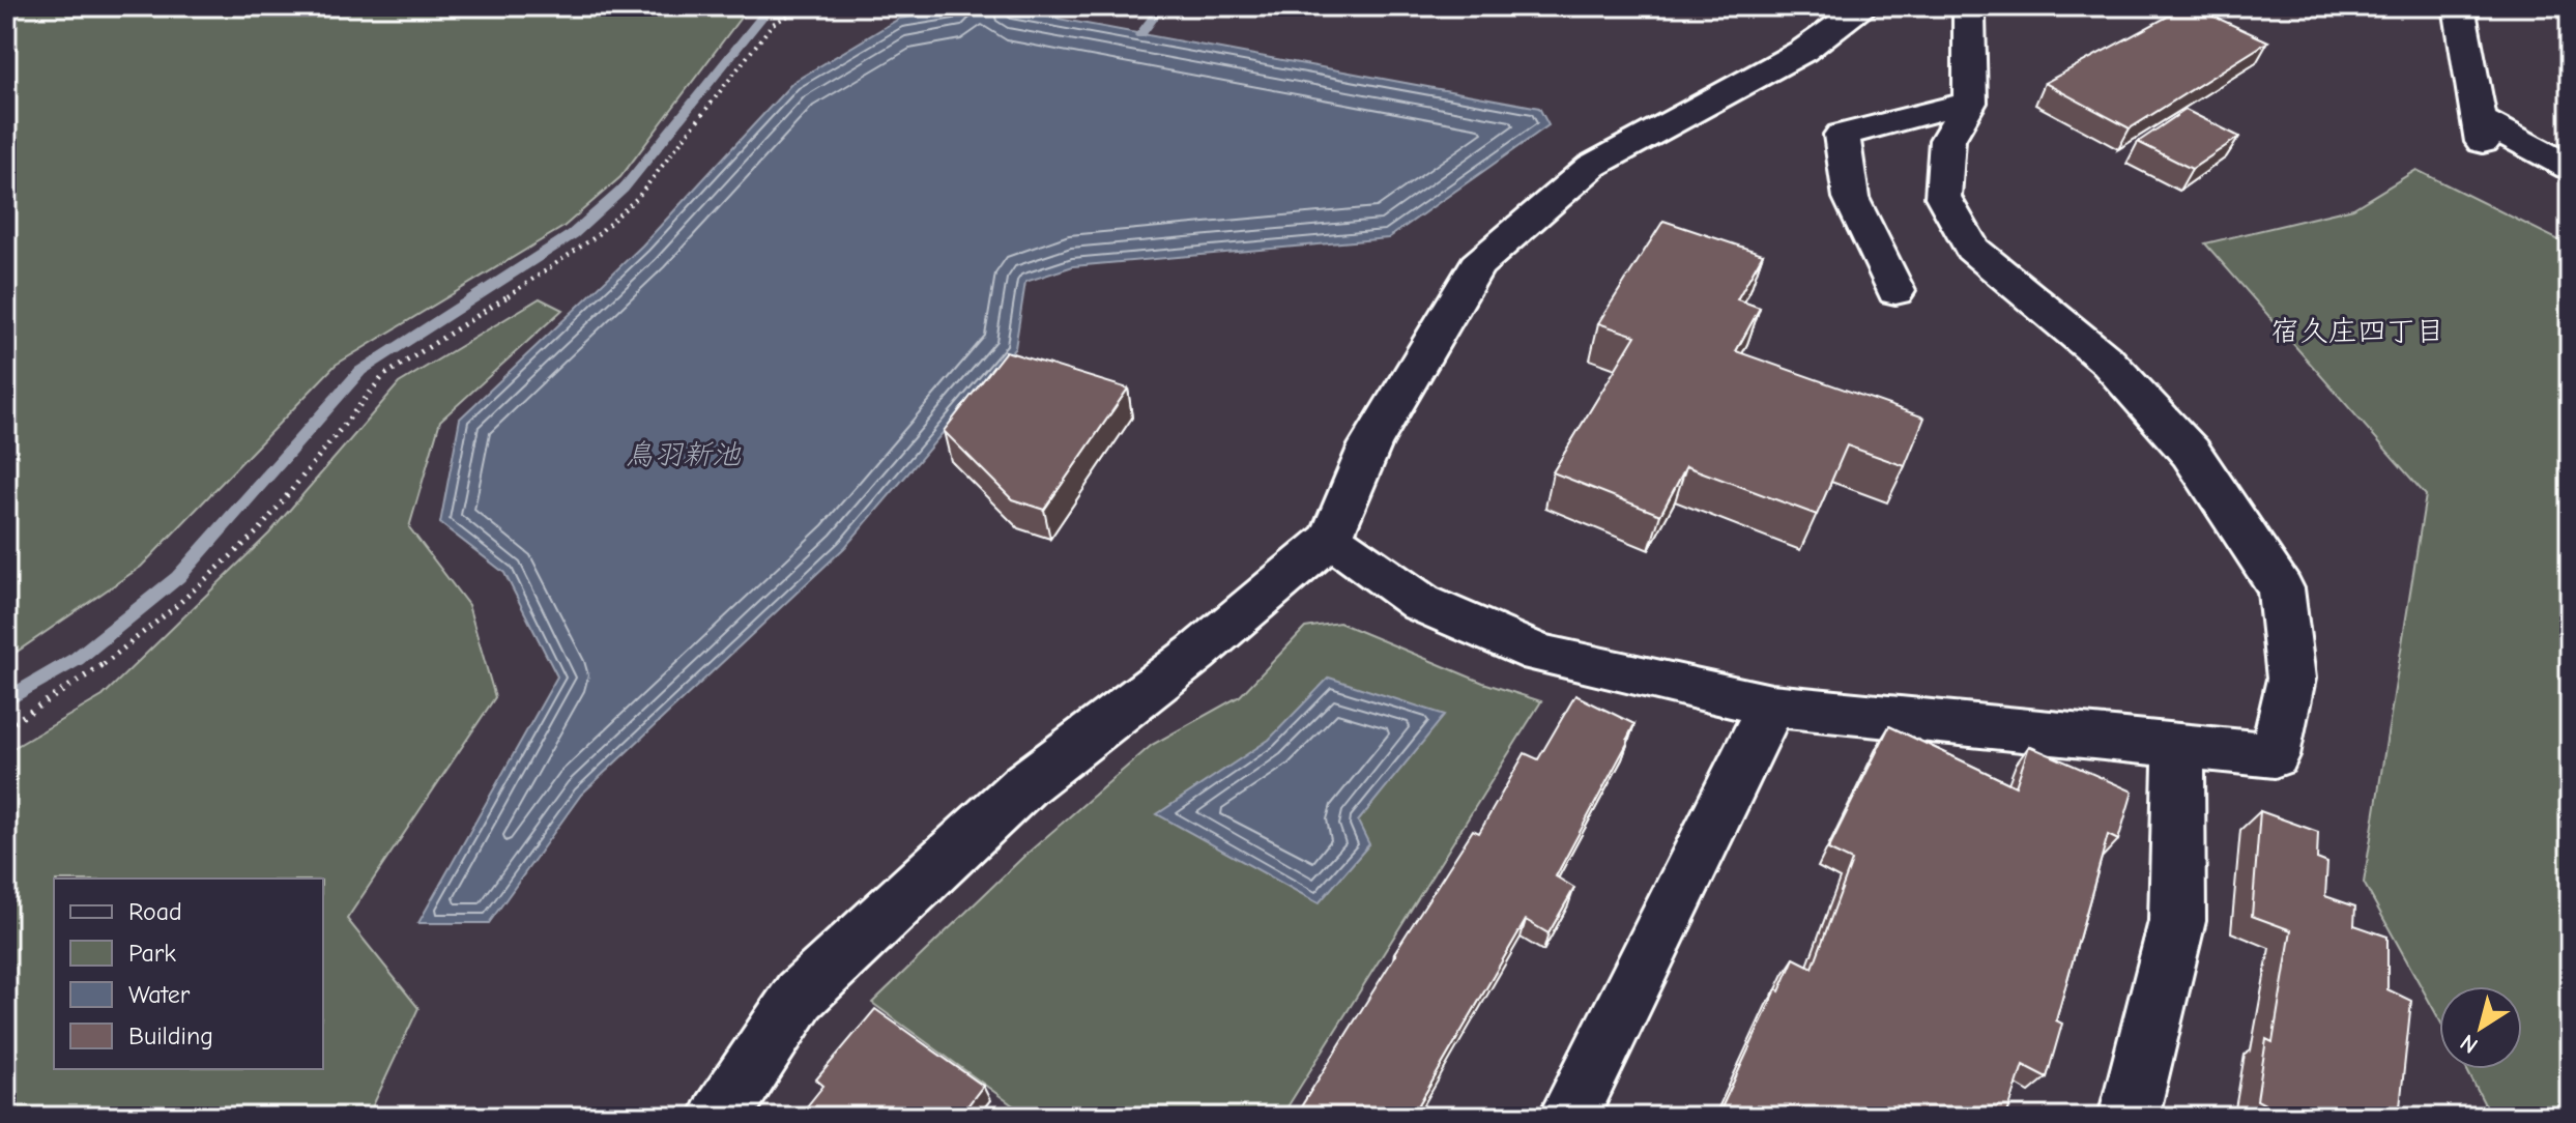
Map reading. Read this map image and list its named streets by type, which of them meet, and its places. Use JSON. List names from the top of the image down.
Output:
{
  "districts": ["宿久庄四丁目"],
  "water": ["鳥羽新池"],
  "legend": [
    "Road",
    "Park",
    "Water",
    "Building"
  ],
  "north": "bottom left"
}
